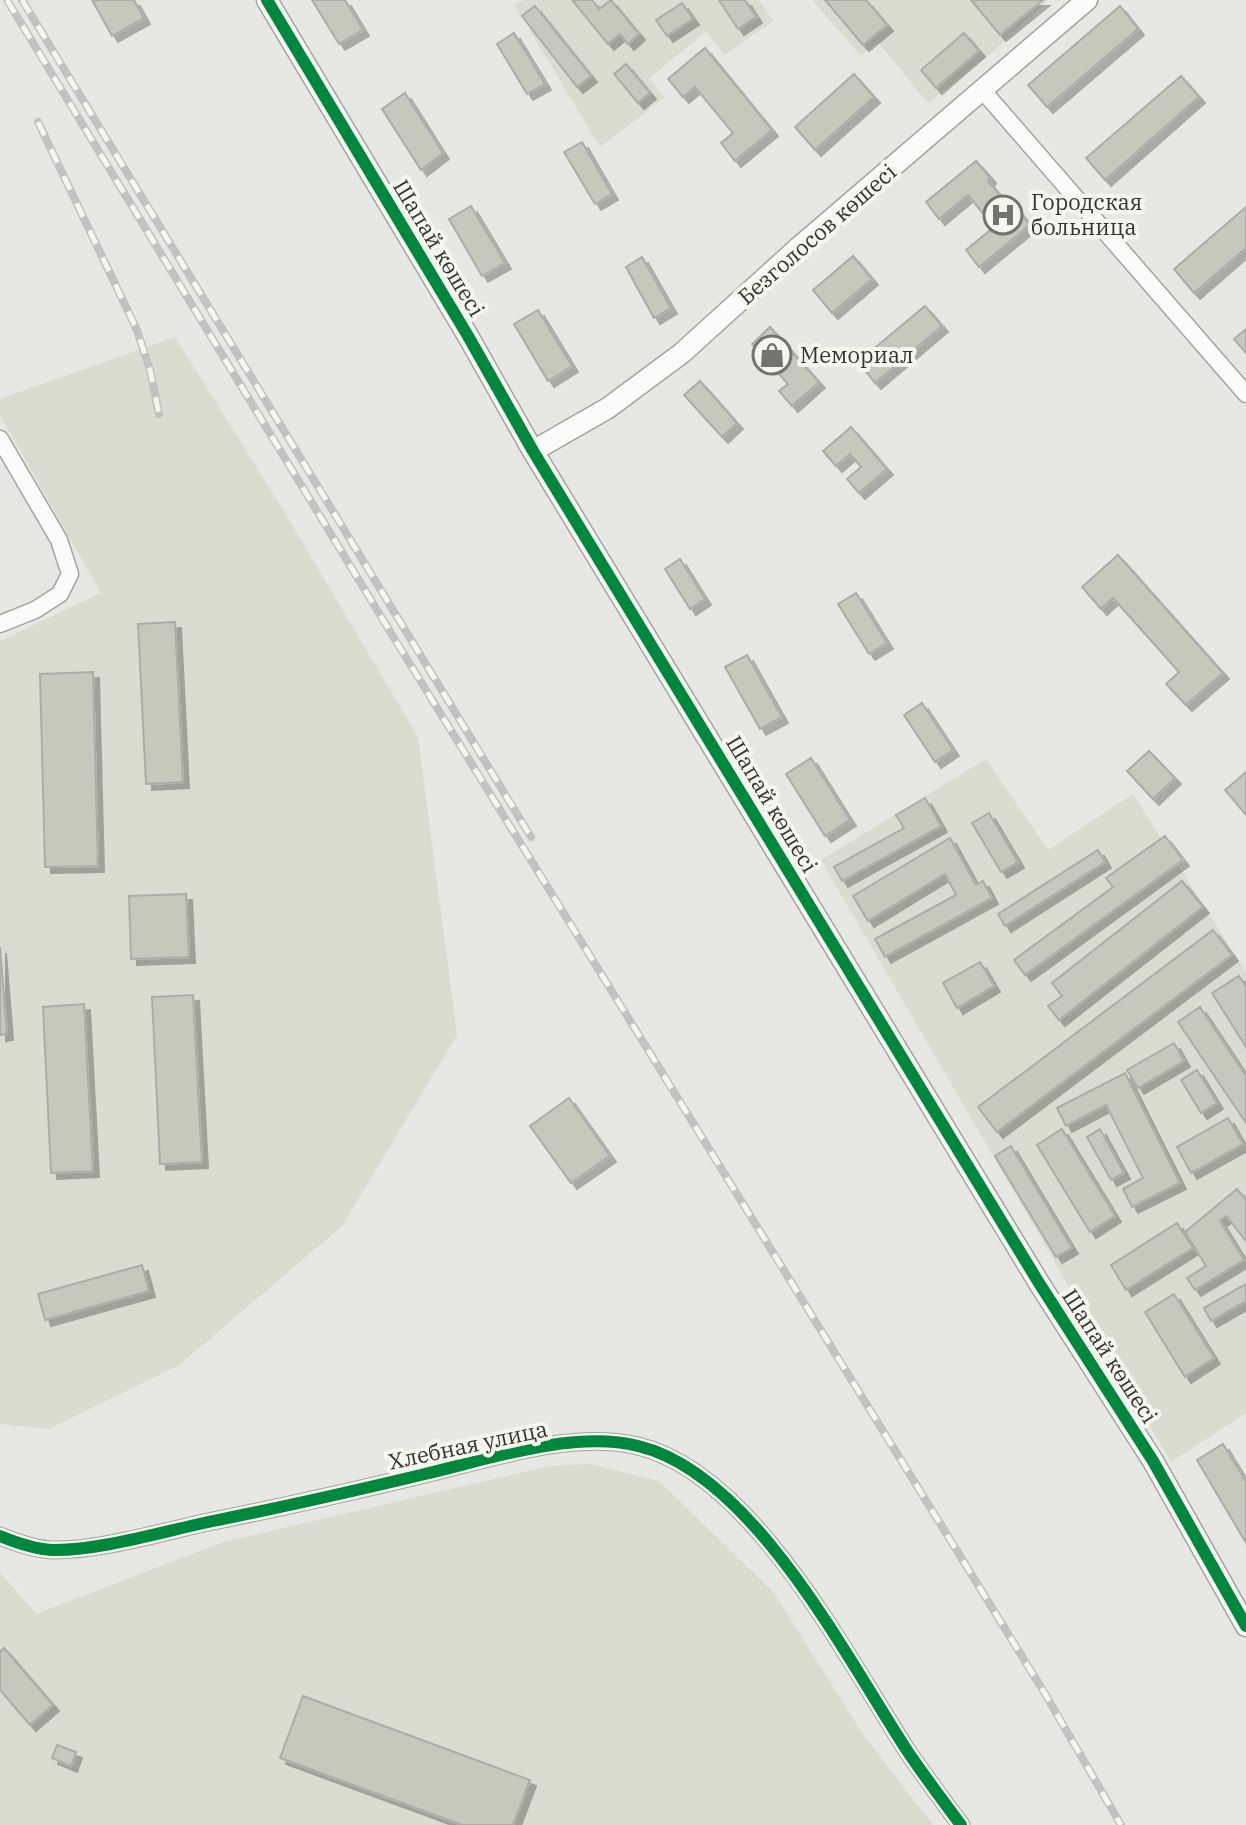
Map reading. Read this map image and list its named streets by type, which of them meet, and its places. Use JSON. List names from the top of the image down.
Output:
{
  "streets": {
    "street": ["Безголосов көшесі", "Шапай көшесі", "Хлебная улица"]
  },
  "crossings": [
    ["Безголосов көшесі", "Шапай көшесі"]
  ],
  "places": {
    "hospital": ["Городская больница"],
    "shop": ["Мемориал"]
  }
}
